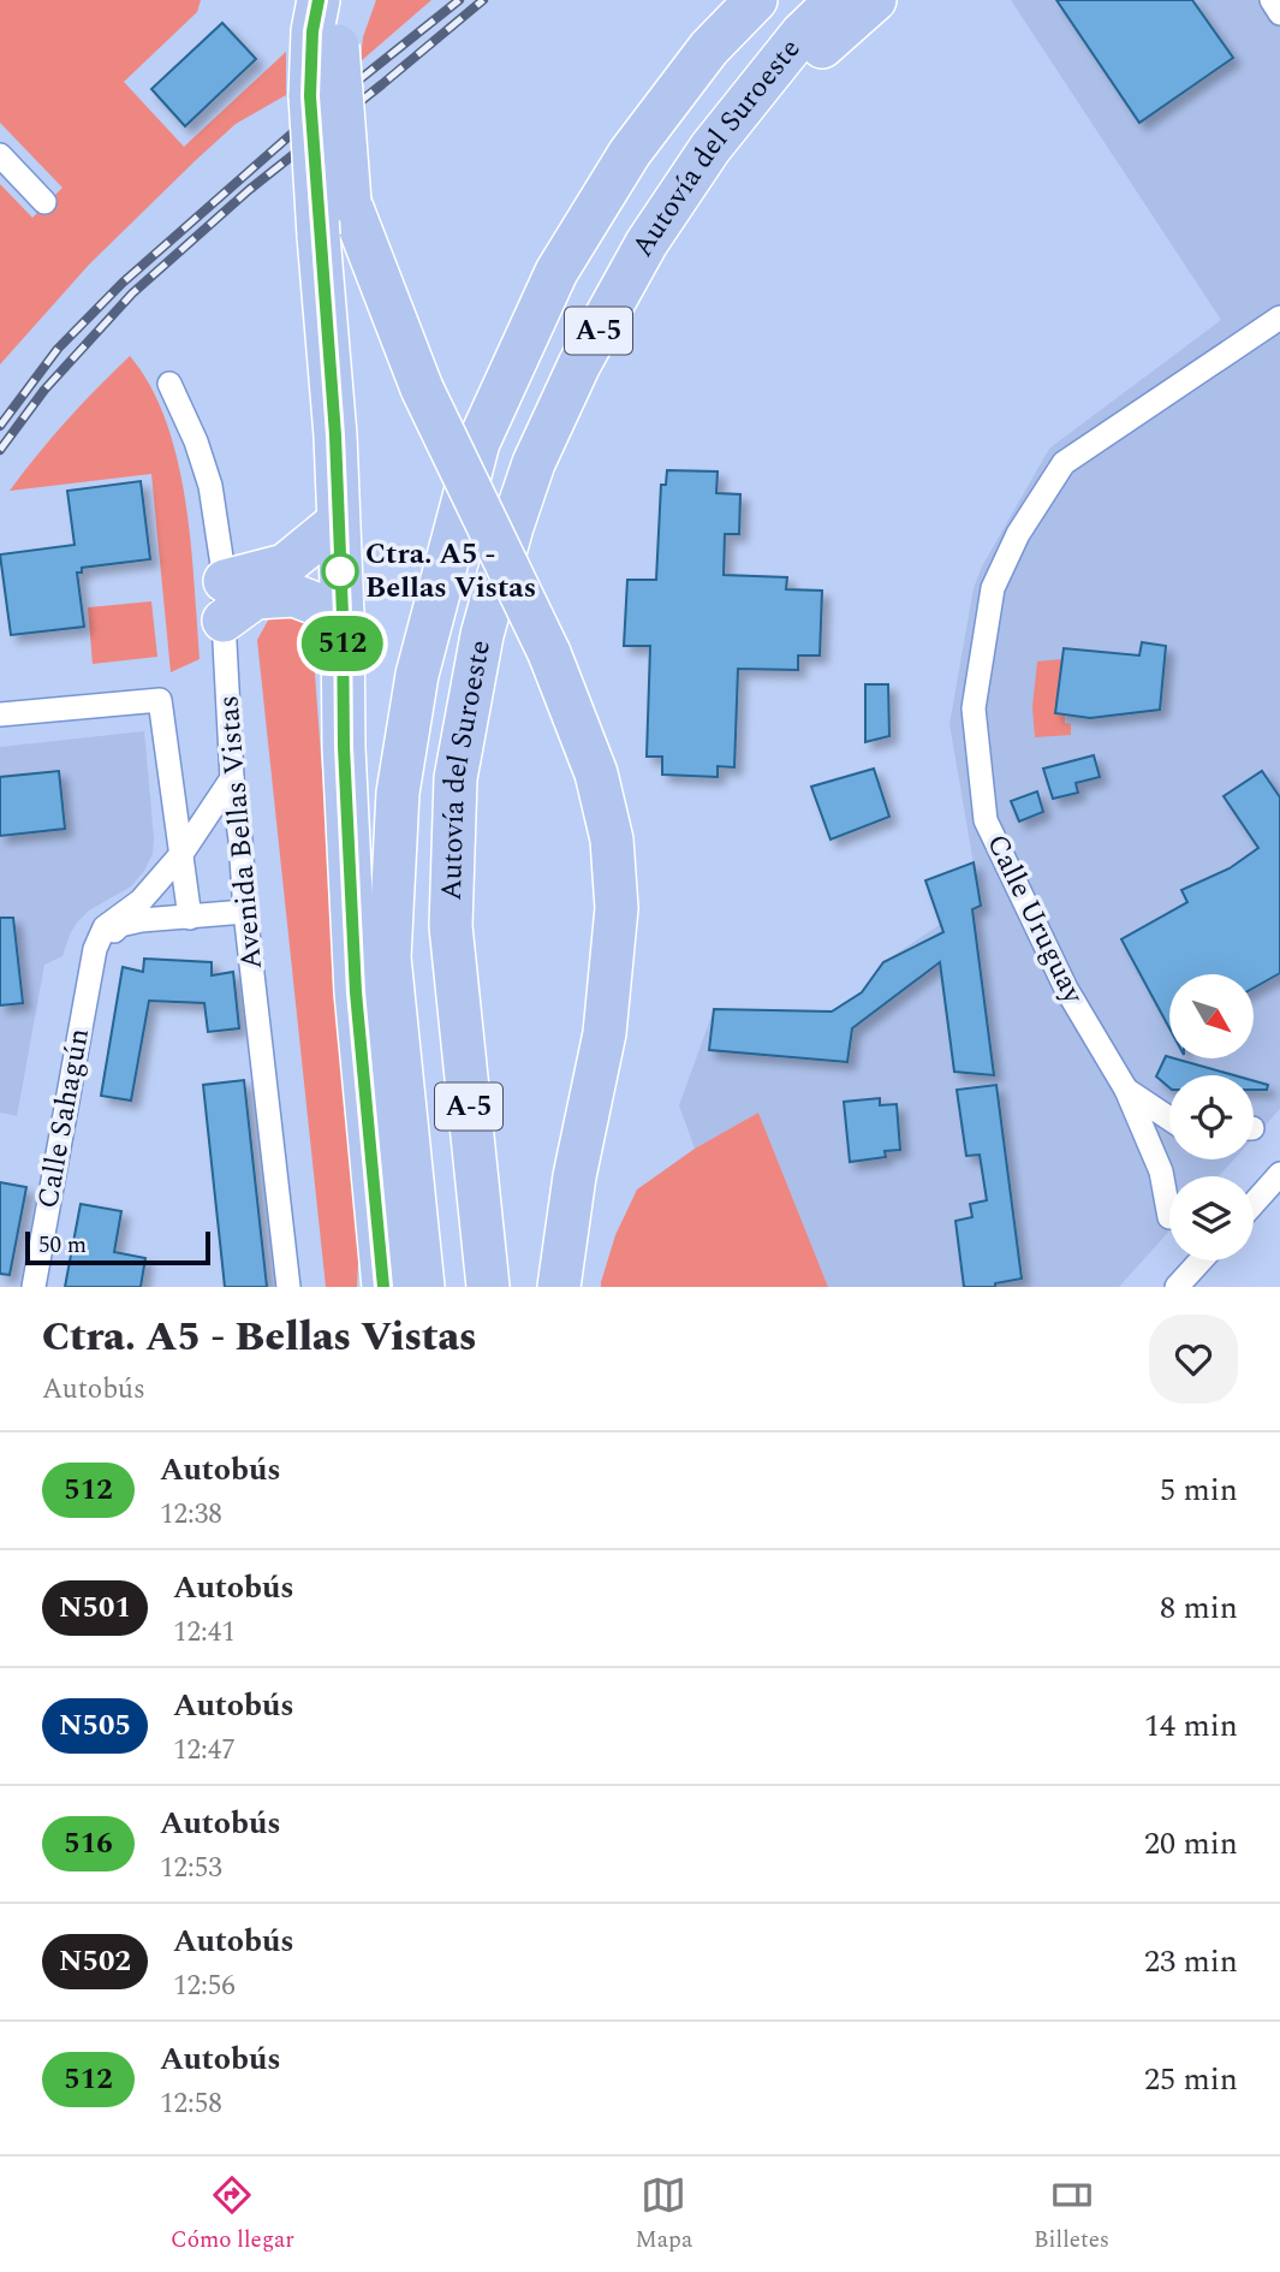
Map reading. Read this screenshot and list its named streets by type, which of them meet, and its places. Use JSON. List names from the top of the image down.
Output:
{
  "streets": {
    "highway": ["Autovía del Suroeste", "A-5"],
    "street": ["Avenida Bellas Vistas", "Calle Uruguay", "Calle Sahagún"]
  },
  "crossings": [
    ["Avenida Bellas Vistas", "Calle Sahagún"]
  ],
  "places": ["Ctra. A5 - Bellas Vistas"],
  "lines": ["bus line 512"],
  "scale_bar": "50 m",
  "north": "bottom right",
  "page": {
    "on_map": "512",
    "scale": "50 m",
    "heading": ["Ctra. A5 - Bellas Vistas", "Autobús"],
    "list": [
      {
        "mark": "512",
        "name": "Autobús",
        "note": "12:38",
        "value": "5 min"
      },
      {
        "mark": "N501",
        "name": "Autobús",
        "note": "12:41",
        "value": "8 min"
      },
      {
        "mark": "N505",
        "name": "Autobús",
        "note": "12:47",
        "value": "14 min"
      },
      {
        "mark": "516",
        "name": "Autobús",
        "note": "12:53",
        "value": "20 min"
      },
      {
        "mark": "N502",
        "name": "Autobús",
        "note": "12:56",
        "value": "23 min"
      },
      {
        "mark": "512",
        "name": "Autobús",
        "note": "12:58",
        "value": "25 min"
      }
    ],
    "tabs": ["Cómo llegar", "Mapa", "Billetes"]
  }
}
